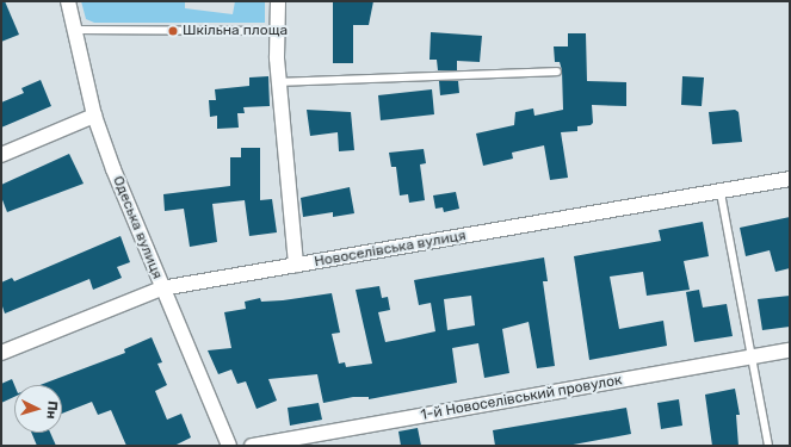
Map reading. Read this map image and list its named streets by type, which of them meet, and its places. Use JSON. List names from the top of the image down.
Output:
{
  "streets": {
    "street": ["Одеська вулиця", "Новоселівська вулиця", "1-й Новоселівський провулок"]
  },
  "crossings": [
    ["Одеська вулиця", "Новоселівська вулиця"]
  ],
  "places": ["Шкільна площа"],
  "north": "right"
}
